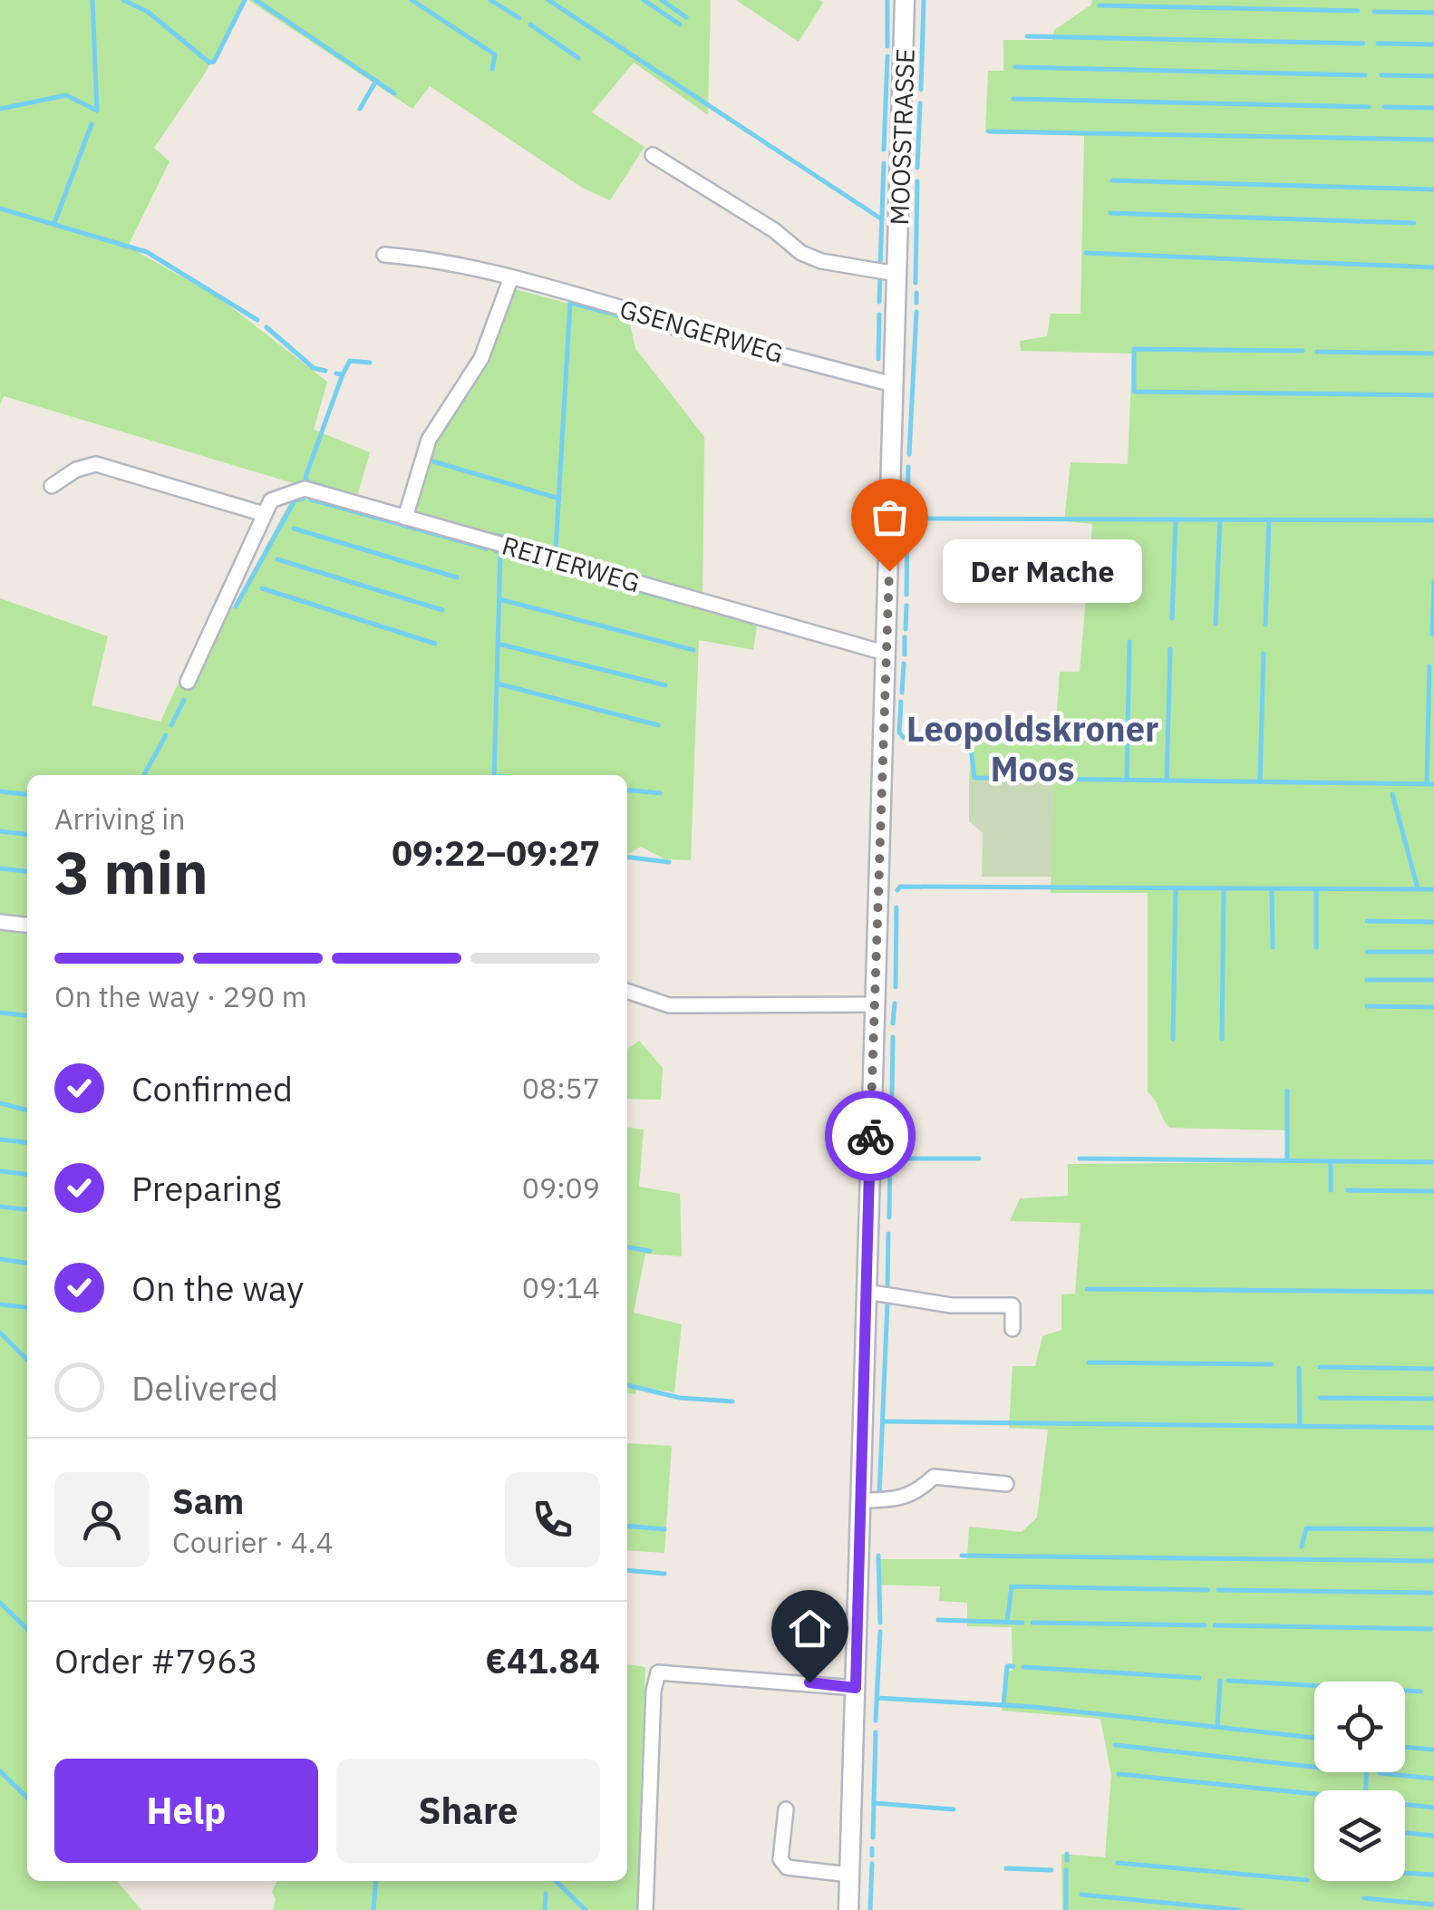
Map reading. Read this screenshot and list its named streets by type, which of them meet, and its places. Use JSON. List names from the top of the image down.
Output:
{
  "streets": {
    "street": ["MOOSSTRASSE", "GSENGERWEG", "REITERWEG"]
  },
  "crossings": [
    ["MOOSSTRASSE", "GSENGERWEG"],
    ["MOOSSTRASSE", "REITERWEG"]
  ],
  "districts": ["Leopoldskroner Moos"],
  "places": ["Der Mache"],
  "page": {
    "bubble": "Der Mache",
    "heading": ["3 min", "Arriving in", "09:22–09:27"],
    "panel": [
      "Sam",
      "Courier · 4.4",
      "Order #7963",
      "€41.84"
    ],
    "bar": "On the way · 290 m",
    "list": [
      ["Confirmed", "08:57"],
      ["Preparing", "09:09"],
      ["On the way", "09:14"],
      "Delivered"
    ],
    "buttons": ["Help", "Share"]
  }
}
